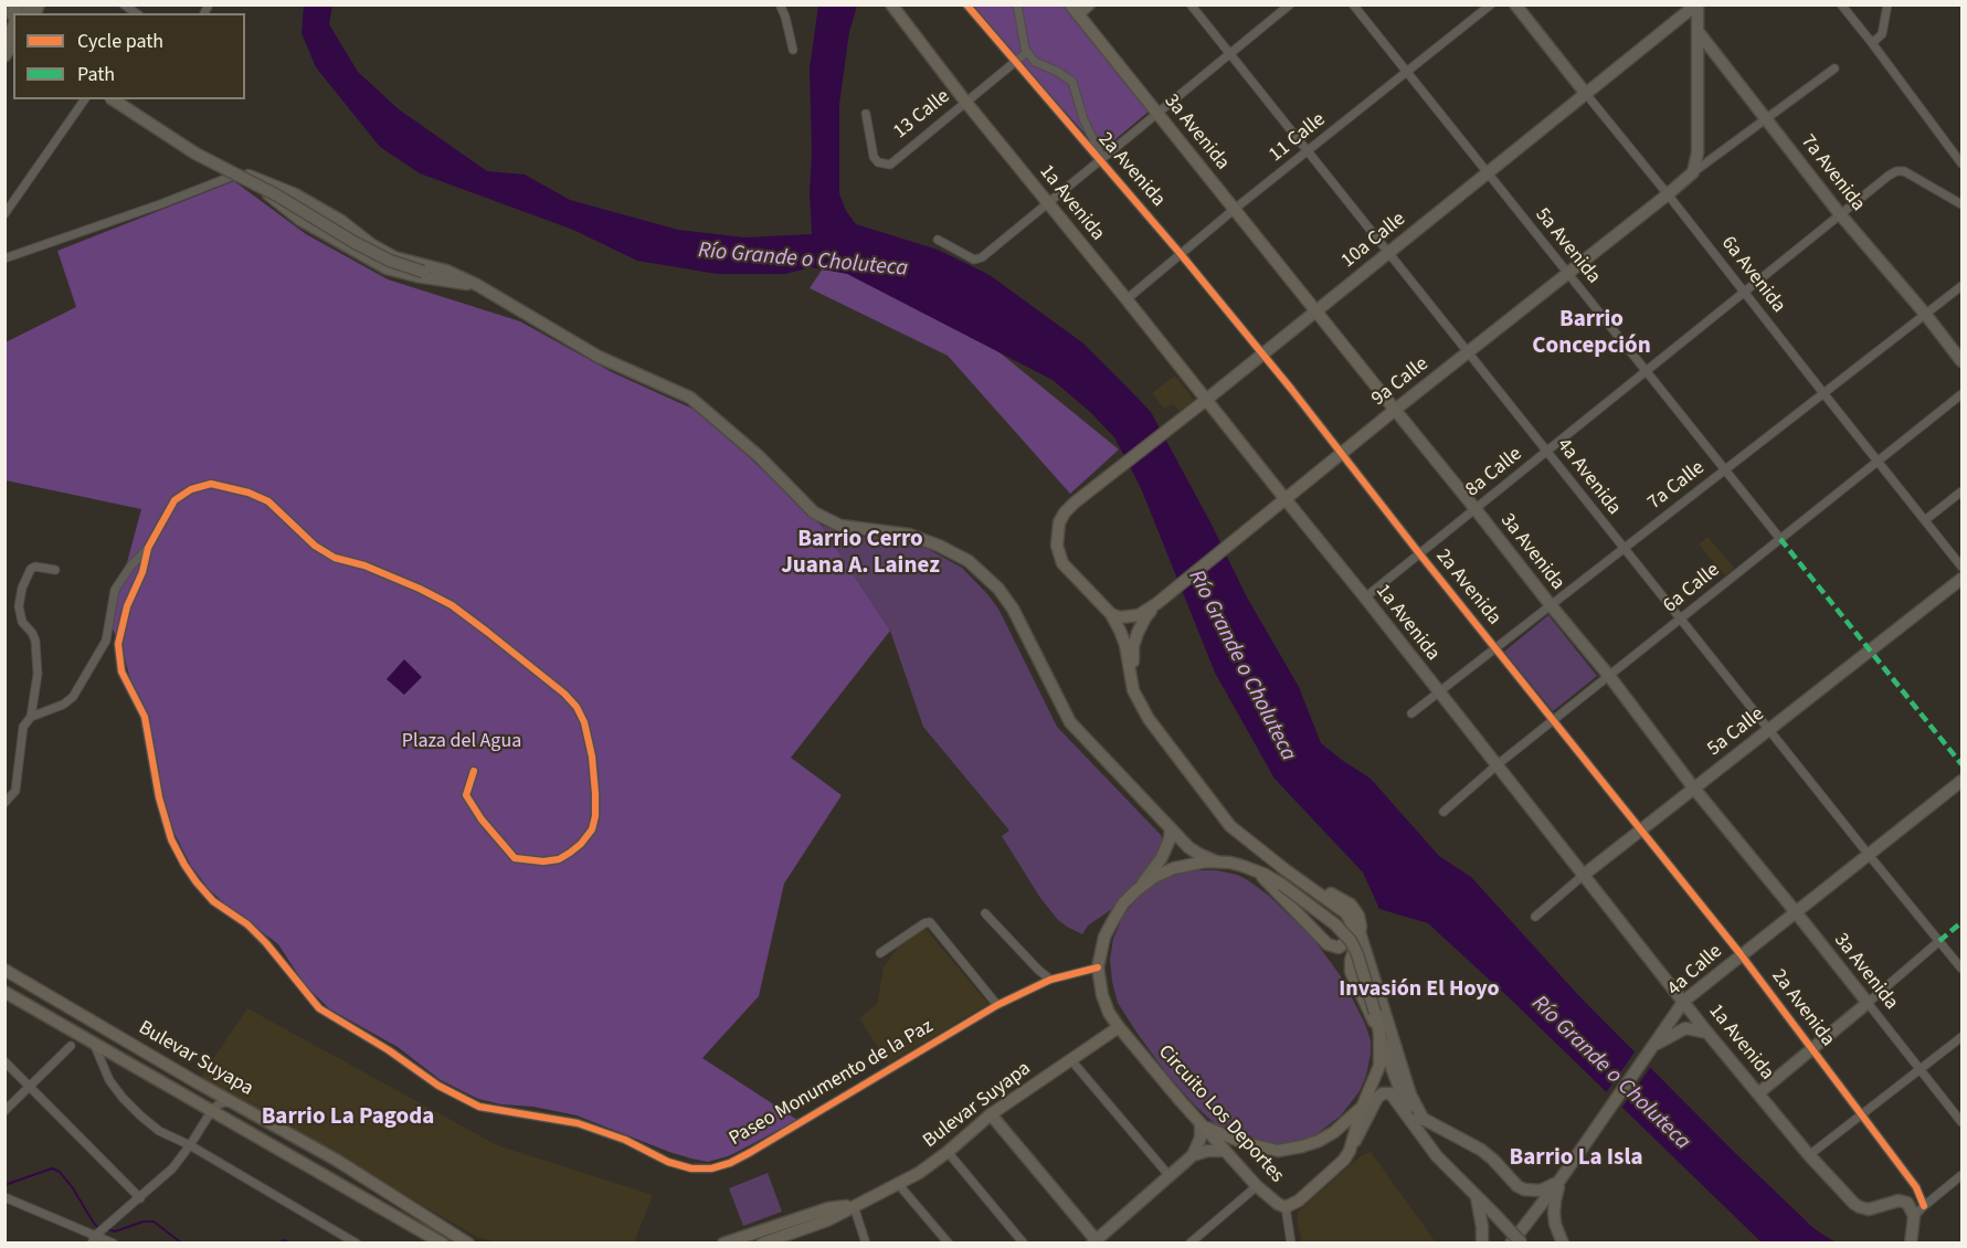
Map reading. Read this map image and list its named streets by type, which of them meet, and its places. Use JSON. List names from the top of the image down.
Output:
{
  "streets": {
    "main road": [
      "3a Avenida",
      "1a Avenida",
      "10a Calle",
      "9a Calle",
      "Bulevar Suyapa",
      "Circuito Los Deportes"
    ],
    "street": [
      "13 Calle",
      "11 Calle",
      "2a Avenida",
      "7a Avenida",
      "5a Avenida",
      "6a Avenida",
      "8a Calle",
      "4a Avenida",
      "7a Calle",
      "6a Calle",
      "5a Calle",
      "4a Calle",
      "Paseo Monumento de la Paz"
    ]
  },
  "crossings": [
    ["13 Calle", "2a Avenida"],
    ["13 Calle", "1a Avenida"],
    ["3a Avenida", "11 Calle"],
    ["3a Avenida", "10a Calle"],
    ["3a Avenida", "9a Calle"],
    ["3a Avenida", "8a Calle"],
    ["3a Avenida", "7a Calle"],
    ["3a Avenida", "6a Calle"],
    ["3a Avenida", "5a Calle"],
    ["3a Avenida", "4a Calle"],
    ["11 Calle", "2a Avenida"],
    ["11 Calle", "1a Avenida"],
    ["11 Calle", "5a Avenida"],
    ["11 Calle", "4a Avenida"],
    ["2a Avenida", "10a Calle"],
    ["2a Avenida", "9a Calle"],
    ["2a Avenida", "8a Calle"],
    ["2a Avenida", "7a Calle"],
    ["2a Avenida", "6a Calle"],
    ["2a Avenida", "5a Calle"],
    ["2a Avenida", "4a Calle"],
    ["7a Avenida", "10a Calle"],
    ["7a Avenida", "8a Calle"],
    ["7a Avenida", "7a Calle"],
    ["1a Avenida", "10a Calle"],
    ["1a Avenida", "9a Calle"],
    ["1a Avenida", "8a Calle"],
    ["1a Avenida", "7a Calle"],
    ["1a Avenida", "6a Calle"],
    ["1a Avenida", "5a Calle"],
    ["1a Avenida", "4a Calle"],
    ["10a Calle", "5a Avenida"],
    ["10a Calle", "6a Avenida"],
    ["10a Calle", "4a Avenida"],
    ["5a Avenida", "9a Calle"],
    ["5a Avenida", "8a Calle"],
    ["5a Avenida", "7a Calle"],
    ["5a Avenida", "6a Calle"],
    ["6a Avenida", "9a Calle"],
    ["6a Avenida", "8a Calle"],
    ["6a Avenida", "7a Calle"],
    ["6a Avenida", "6a Calle"],
    ["9a Calle", "4a Avenida"],
    ["8a Calle", "4a Avenida"],
    ["4a Avenida", "7a Calle"],
    ["4a Avenida", "6a Calle"],
    ["4a Avenida", "5a Calle"],
    ["4a Avenida", "4a Calle"],
    ["Bulevar Suyapa", "Circuito Los Deportes"],
    ["Paseo Monumento de la Paz", "Circuito Los Deportes"]
  ],
  "districts": [
    "Barrio Concepción",
    "Barrio Cerro Juana A. Lainez",
    "Invasión El Hoyo",
    "Barrio La Pagoda",
    "Barrio La Isla"
  ],
  "water": ["Río Grande o Choluteca"],
  "parks": ["Plaza del Agua"],
  "legend": ["Cycle path", "Path"]
}
